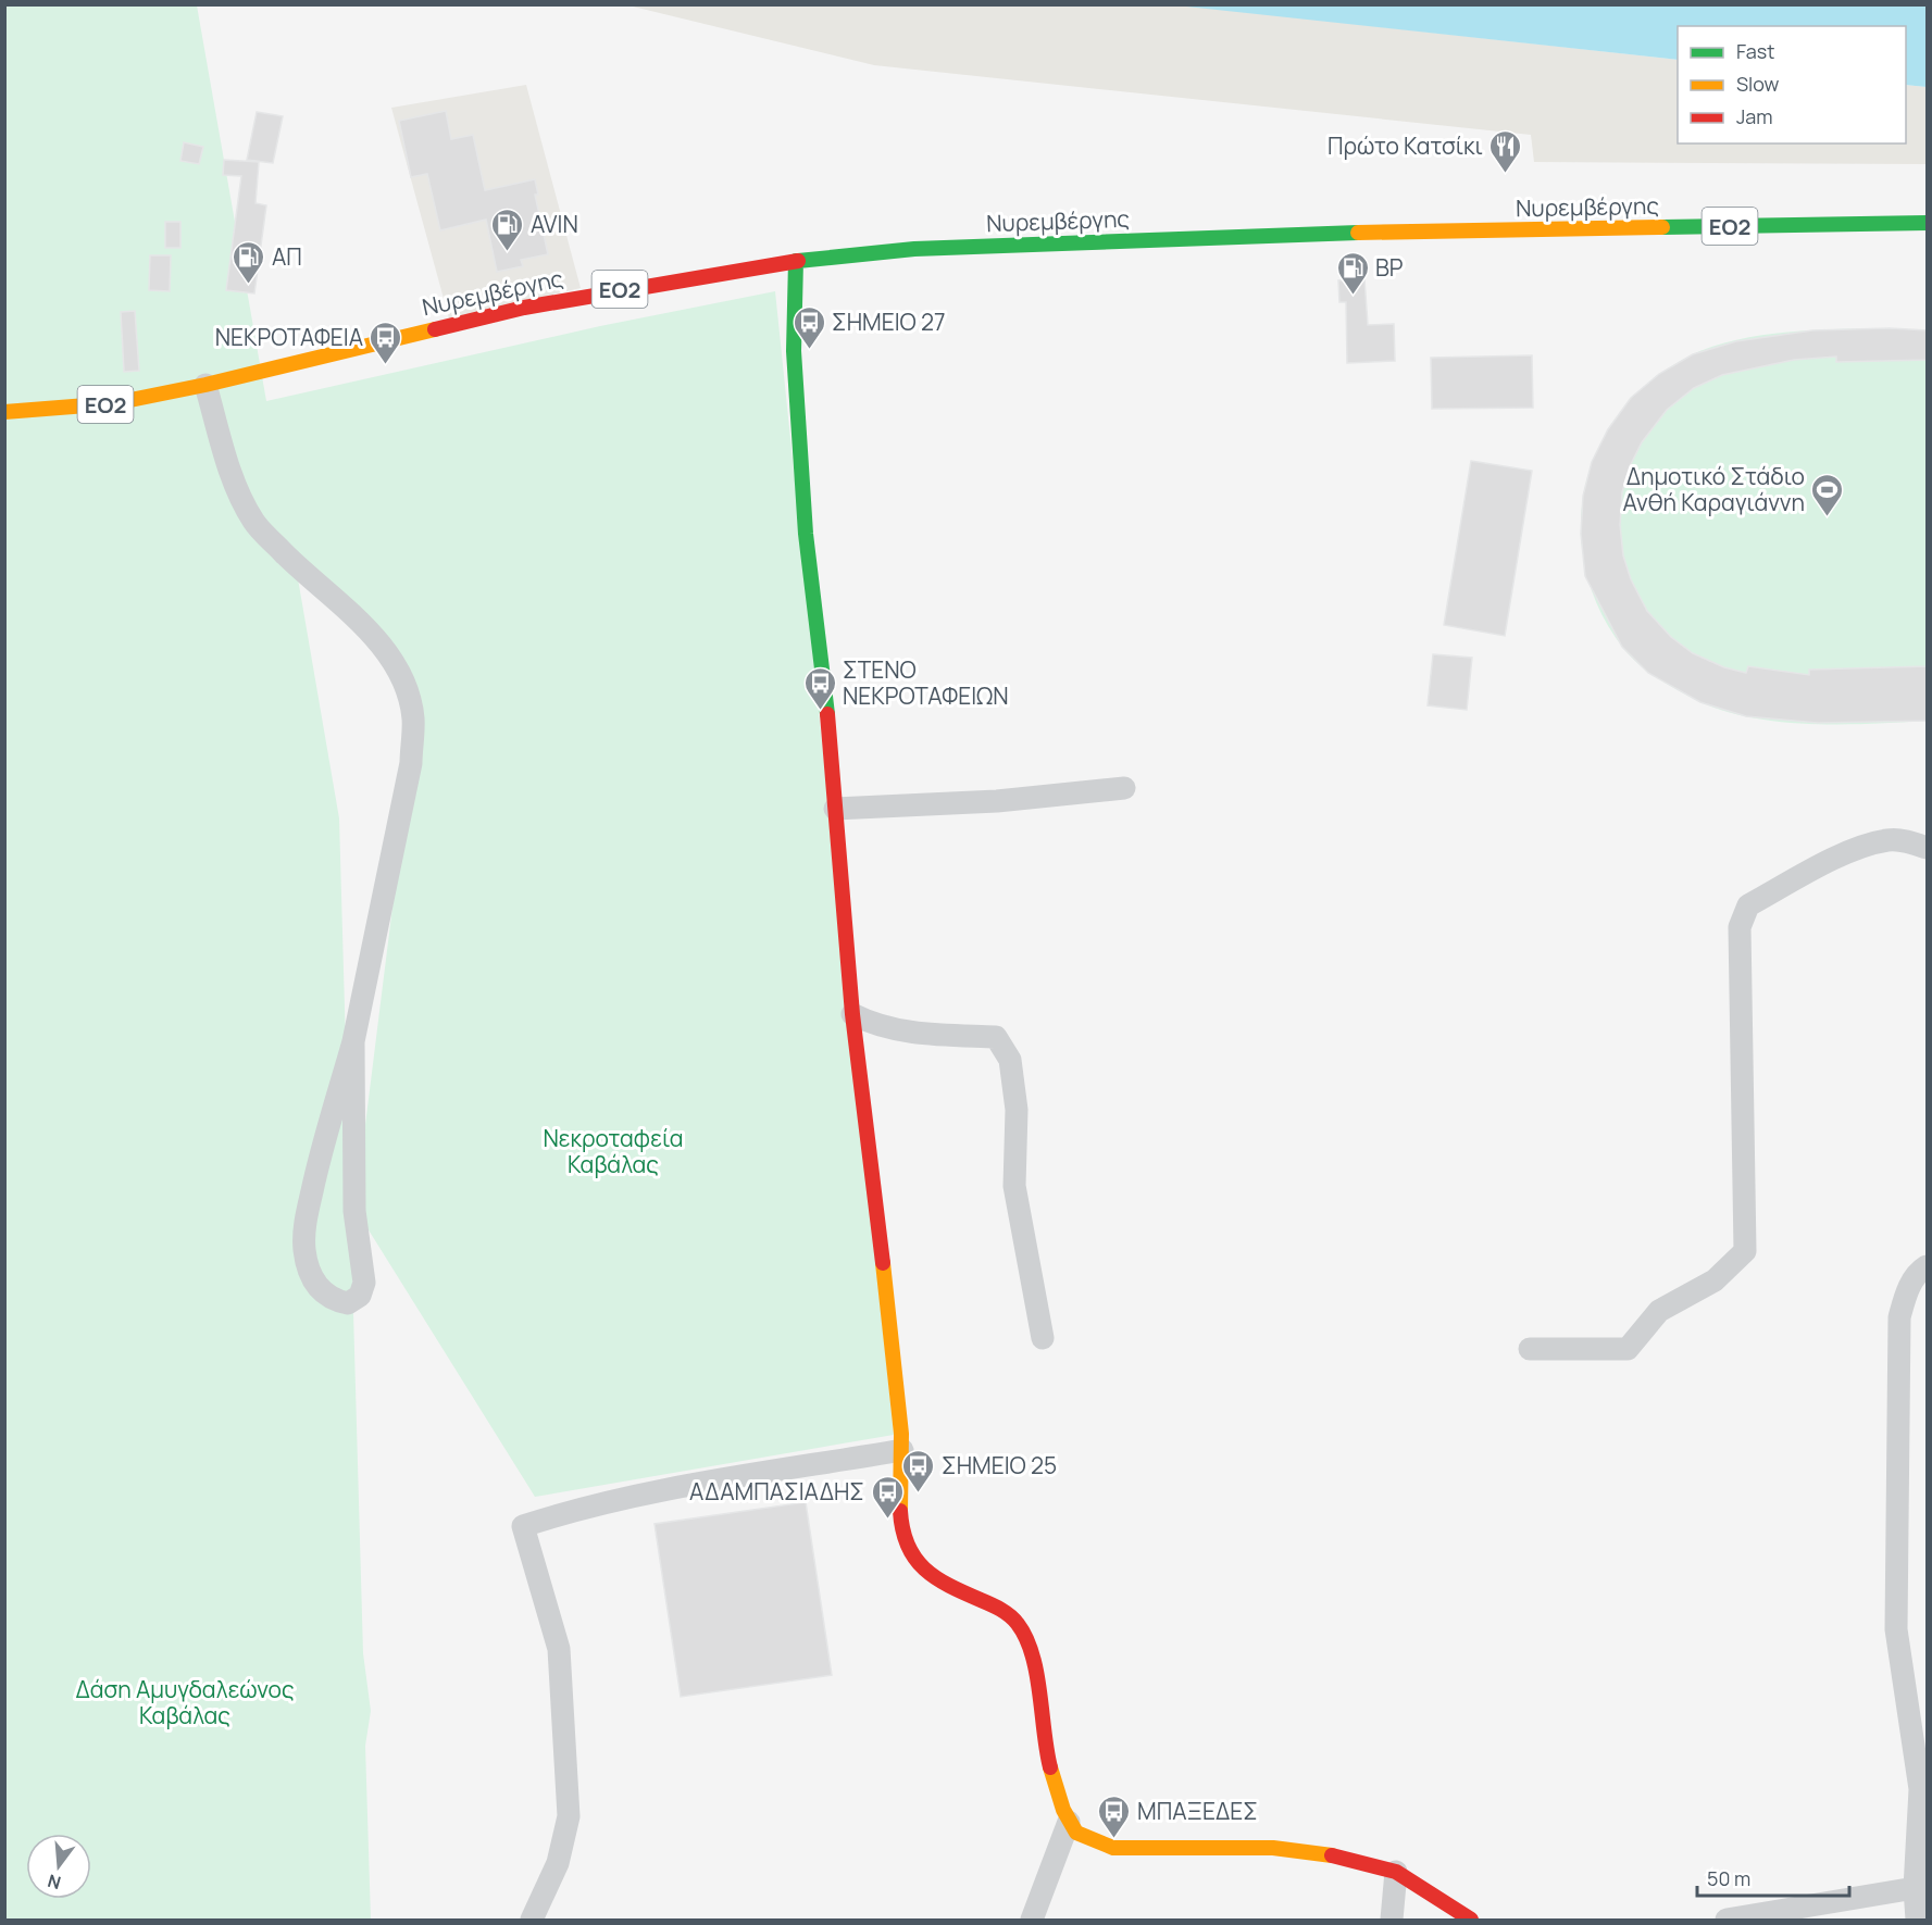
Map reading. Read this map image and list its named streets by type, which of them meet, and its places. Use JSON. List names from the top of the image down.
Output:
{
  "streets": {
    "street": ["Νυρεμβέργης", "ΕΟ2"]
  },
  "crossings": [
    ["Νυρεμβέργης", "ΕΟ2"]
  ],
  "parks": ["Νεκροταφεία Καβάλας", "Δάση Αμυγδαλεώνος Καβάλας"],
  "places": {
    "restaurant": ["Πρώτο Κατσίκι"],
    "fuel station": ["AVIN", "ΑΠ", "BP"],
    "bus stop": [
      "ΣΗΜΕΙΟ 27",
      "ΝΕΚΡΟΤΑΦΕΙΑ",
      "ΣΤΕΝΟ ΝΕΚΡΟΤΑΦΕΙΩΝ",
      "ΣΗΜΕΙΟ 25",
      "ΑΔΑΜΠΑΣΙΑΔΗΣ",
      "ΜΠΑΞΕΔΕΣ"
    ],
    "sports": ["Δημοτικό Στάδιο Ανθή Καραγιάννη"]
  },
  "legend": ["Fast", "Slow", "Jam"],
  "scale_bar": "50 m",
  "north": "bottom"
}
